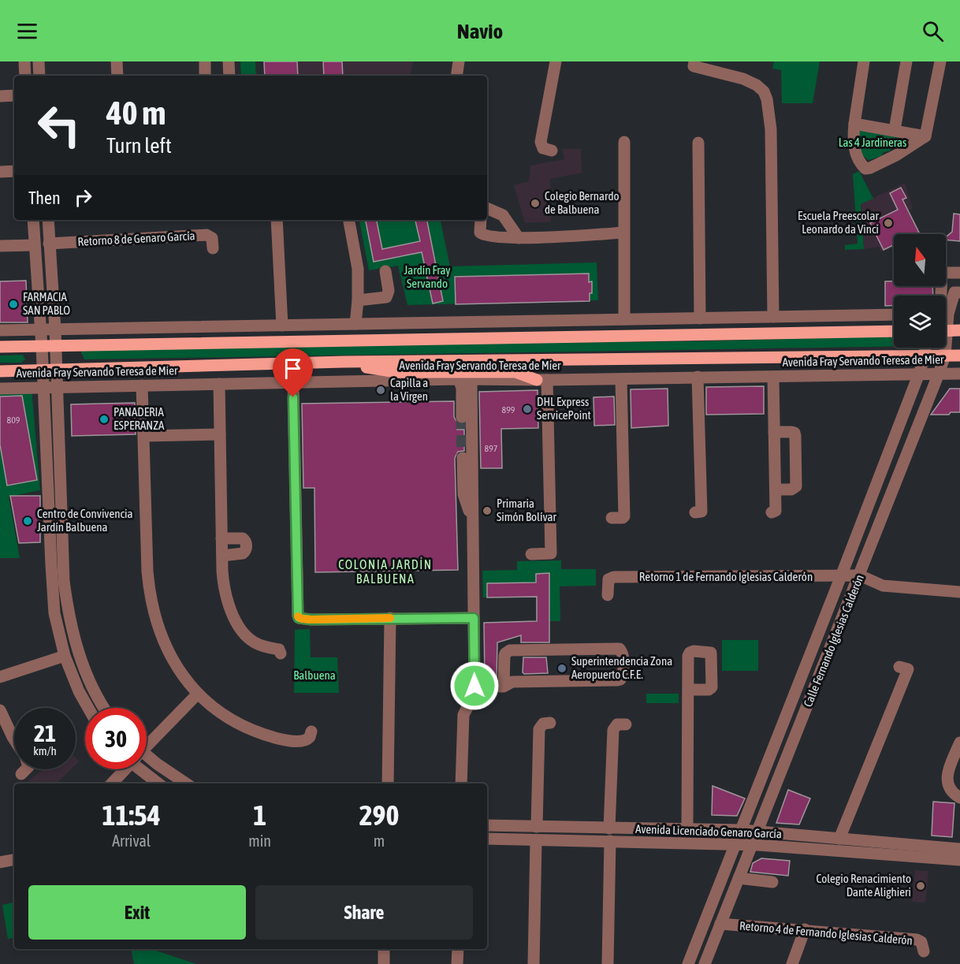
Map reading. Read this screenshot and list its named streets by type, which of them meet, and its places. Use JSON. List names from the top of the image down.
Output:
{
  "streets": {
    "main road": ["Avenida Fray Servando Teresa de Mier"],
    "street": [
      "Retorno 8 de Genaro García",
      "Retorno 1 de Fernando Iglesias Calderón",
      "Calle Fernando Iglesias Calderón",
      "Avenida Licenciado Genaro García",
      "Retorno 4 de Fernando Iglesias Calderón"
    ]
  },
  "crossings": [
    ["Avenida Fray Servando Teresa de Mier", "Calle Fernando Iglesias Calderón"],
    ["Retorno 1 de Fernando Iglesias Calderón", "Calle Fernando Iglesias Calderón"],
    ["Calle Fernando Iglesias Calderón", "Avenida Licenciado Genaro García"],
    ["Calle Fernando Iglesias Calderón", "Retorno 4 de Fernando Iglesias Calderón"]
  ],
  "districts": ["COLONIA JARDÍN BALBUENA"],
  "parks": ["Las 4 Jardineras", "Jardín Fray Servando", "Balbuena"],
  "places": [
    "Colegio Bernardo de Balbuena",
    "Escuela Preescolar Leonardo da Vinci",
    "FARMACIA SAN PABLO",
    "Capilla a la Virgen",
    "DHL Express ServicePoint",
    "PANADERIA ESPERANZA",
    "Primaria Simón Bolívar",
    "Centro de Convivencia Jardín Balbuena",
    "Superintendencia Zona Aeropuerto C.F.E.",
    "Colegio Renacimiento Dante Alighieri"
  ],
  "house_numbers": ["899", "809", "897"],
  "north": "top",
  "page": {
    "header": "Navio",
    "turn": ["40 m", "Turn left"],
    "then": "Then",
    "speed": "21 km/h",
    "limit": "30",
    "eta": [
      "11:54",
      "Arrival",
      "1",
      "min",
      "290",
      "m"
    ],
    "buttons": ["Exit", "Share"]
  }
}
